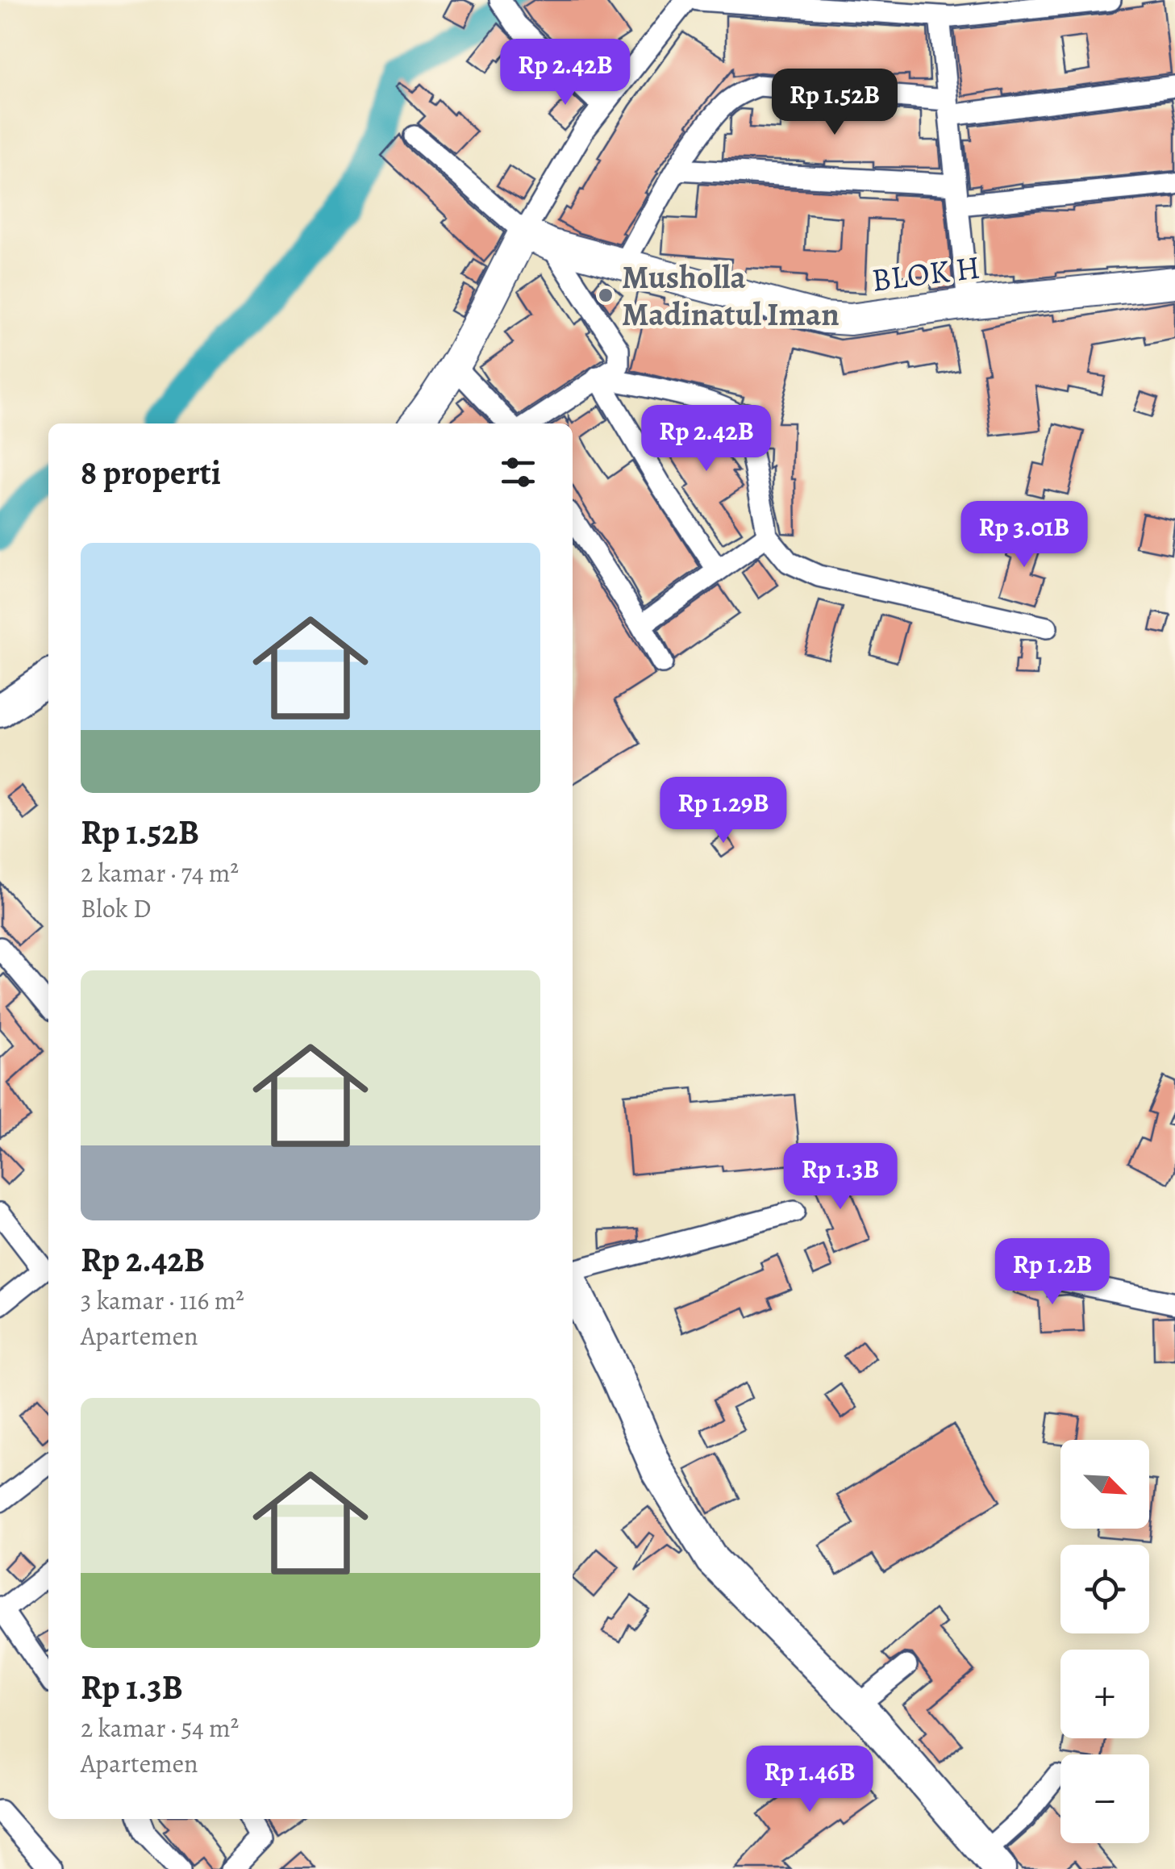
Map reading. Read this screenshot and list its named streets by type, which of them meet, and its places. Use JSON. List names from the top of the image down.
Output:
{
  "streets": {
    "street": ["BLOK H"]
  },
  "places": ["Musholla Madinatul Iman"],
  "north": "bottom right",
  "page": {
    "price": [
      "Rp 2.42B",
      "Rp 1.52B",
      "Rp 2.42B",
      "Rp 3.01B",
      "Rp 1.29B",
      "Rp 1.3B",
      "Rp 1.2B",
      "Rp 1.46B"
    ],
    "heading": "8 properti",
    "list": [
      {
        "name": "Rp 1.52B",
        "note": "2 kamar · 74 m² · Blok D"
      },
      {
        "name": "Rp 2.42B",
        "note": "3 kamar · 116 m² · Apartemen"
      },
      {
        "name": "Rp 1.3B",
        "note": "2 kamar · 54 m² · Apartemen"
      }
    ],
    "map_buttons": ["+", "−"]
  }
}
